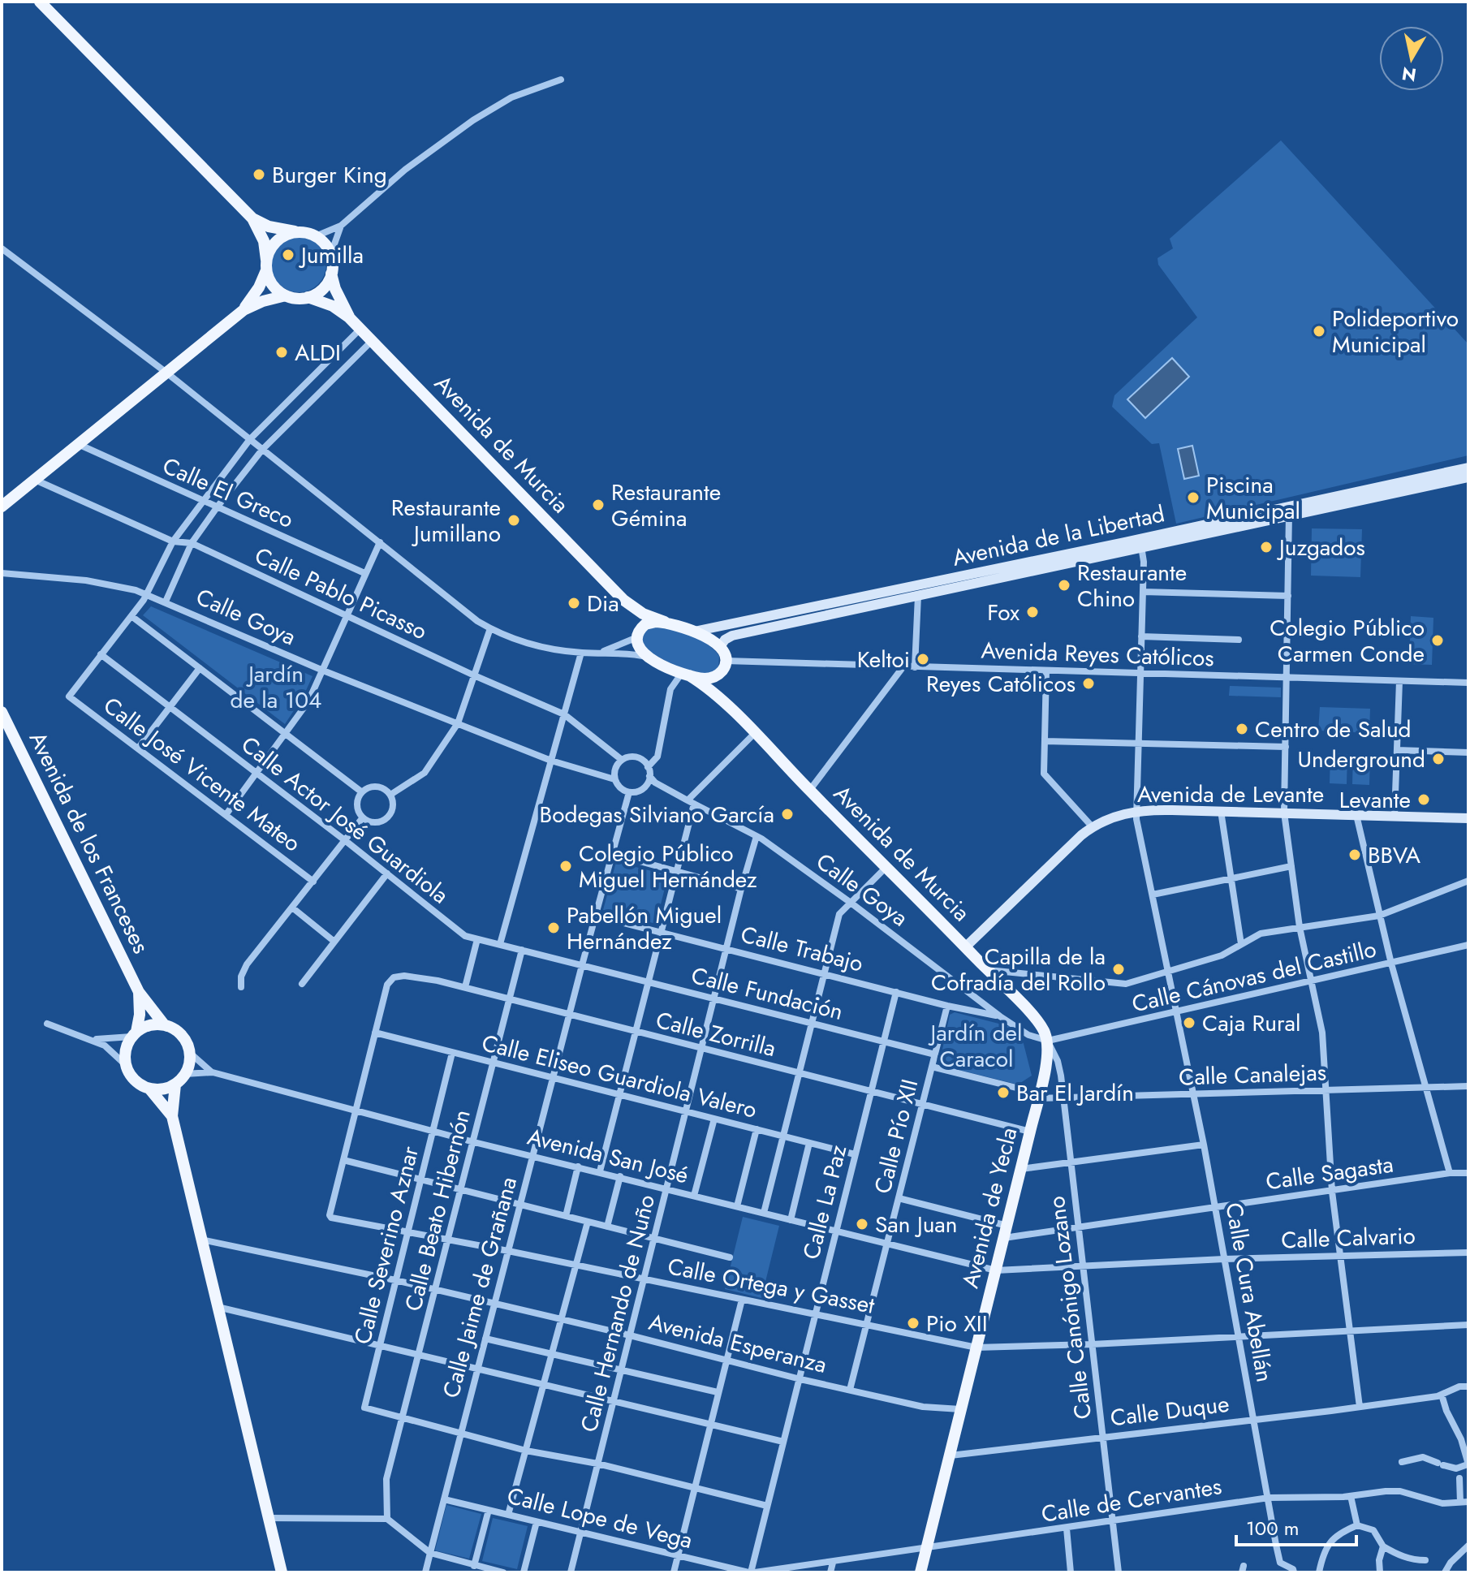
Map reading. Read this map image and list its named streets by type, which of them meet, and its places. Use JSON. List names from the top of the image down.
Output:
{
  "streets": {
    "main road": [
      "Avenida de Murcia",
      "Avenida de la Libertad",
      "Avenida de Levante",
      "Avenida de los Franceses",
      "Avenida de Yecla"
    ],
    "street": [
      "Calle El Greco",
      "Calle Pablo Picasso",
      "Calle Goya",
      "Avenida Reyes Católicos",
      "Calle José Vicente Mateo",
      "Calle Actor José Guardiola",
      "Calle Trabajo",
      "Calle Cánovas del Castillo",
      "Calle Fundación",
      "Calle Zorrilla",
      "Calle Canalejas",
      "Calle Eliseo Guardiola Valero",
      "Calle Pío XII",
      "Avenida San José",
      "Calle Sagasta",
      "Calle La Paz",
      "Calle Beato Hibernón",
      "Calle Calvario",
      "Calle Severino Aznar",
      "Calle Ortega y Gasset",
      "Calle Jaime de Grañana",
      "Calle Cura Abellán",
      "Calle Canónigo Lozano",
      "Calle Hernando de Nuño",
      "Avenida Esperanza",
      "Calle Duque",
      "Calle de Cervantes",
      "Calle Lope de Vega"
    ]
  },
  "crossings": [
    ["Avenida de Murcia", "Calle Goya"],
    ["Avenida de Murcia", "Avenida de Levante"],
    ["Avenida de Murcia", "Calle Cánovas del Castillo"],
    ["Avenida de Murcia", "Avenida de Yecla"],
    ["Avenida de Murcia", "Calle Canónigo Lozano"],
    ["Avenida de la Libertad", "Calle Cura Abellán"],
    ["Calle Pablo Picasso", "Calle Goya"],
    ["Calle Pablo Picasso", "Calle Jaime de Grañana"],
    ["Calle Goya", "Calle Trabajo"],
    ["Calle Goya", "Calle Cánovas del Castillo"],
    ["Calle Goya", "Avenida de Yecla"],
    ["Calle Goya", "Calle Jaime de Grañana"],
    ["Calle Goya", "Calle Canónigo Lozano"],
    ["Calle Goya", "Calle Hernando de Nuño"],
    ["Avenida Reyes Católicos", "Calle Cura Abellán"],
    ["Calle José Vicente Mateo", "Calle Actor José Guardiola"],
    ["Avenida de Levante", "Calle Cura Abellán"],
    ["Calle Actor José Guardiola", "Calle Fundación"],
    ["Avenida de los Franceses", "Avenida San José"],
    ["Calle Trabajo", "Calle Pío XII"],
    ["Calle Trabajo", "Calle La Paz"],
    ["Calle Trabajo", "Calle Jaime de Grañana"],
    ["Calle Trabajo", "Calle Hernando de Nuño"],
    ["Calle Cánovas del Castillo", "Avenida de Yecla"],
    ["Calle Cánovas del Castillo", "Calle Cura Abellán"],
    ["Calle Cánovas del Castillo", "Calle Canónigo Lozano"],
    ["Calle Fundación", "Calle Pío XII"],
    ["Calle Fundación", "Calle La Paz"],
    ["Calle Fundación", "Calle Beato Hibernón"],
    ["Calle Fundación", "Calle Jaime de Grañana"],
    ["Calle Fundación", "Calle Hernando de Nuño"],
    ["Calle Zorrilla", "Calle Eliseo Guardiola Valero"],
    ["Calle Zorrilla", "Calle Pío XII"],
    ["Calle Zorrilla", "Calle La Paz"],
    ["Calle Zorrilla", "Avenida de Yecla"],
    ["Calle Zorrilla", "Calle Beato Hibernón"],
    ["Calle Zorrilla", "Calle Jaime de Grañana"],
    ["Calle Zorrilla", "Calle Hernando de Nuño"],
    ["Calle Canalejas", "Calle Pío XII"],
    ["Calle Canalejas", "Avenida de Yecla"],
    ["Calle Canalejas", "Calle Cura Abellán"],
    ["Calle Canalejas", "Calle Canónigo Lozano"],
    ["Calle Eliseo Guardiola Valero", "Calle La Paz"],
    ["Calle Eliseo Guardiola Valero", "Calle Beato Hibernón"],
    ["Calle Eliseo Guardiola Valero", "Calle Severino Aznar"],
    ["Calle Eliseo Guardiola Valero", "Calle Jaime de Grañana"],
    ["Calle Eliseo Guardiola Valero", "Calle Hernando de Nuño"],
    ["Calle Pío XII", "Avenida San José"],
    ["Calle Pío XII", "Calle Ortega y Gasset"],
    ["Calle Pío XII", "Avenida Esperanza"],
    ["Avenida San José", "Calle La Paz"],
    ["Avenida San José", "Avenida de Yecla"],
    ["Avenida San José", "Calle Beato Hibernón"],
    ["Avenida San José", "Calle Calvario"],
    ["Avenida San José", "Calle Severino Aznar"],
    ["Avenida San José", "Calle Jaime de Grañana"],
    ["Avenida San José", "Calle Hernando de Nuño"],
    ["Calle Sagasta", "Avenida de Yecla"],
    ["Calle Sagasta", "Calle Cura Abellán"],
    ["Calle Sagasta", "Calle Canónigo Lozano"],
    ["Calle La Paz", "Calle Ortega y Gasset"],
    ["Calle La Paz", "Avenida Esperanza"],
    ["Calle La Paz", "Calle Lope de Vega"],
    ["Avenida de Yecla", "Calle Calvario"],
    ["Avenida de Yecla", "Calle Ortega y Gasset"],
    ["Avenida de Yecla", "Calle Canónigo Lozano"],
    ["Avenida de Yecla", "Avenida Esperanza"],
    ["Avenida de Yecla", "Calle Duque"],
    ["Avenida de Yecla", "Calle de Cervantes"],
    ["Avenida de Yecla", "Calle Lope de Vega"],
    ["Calle Beato Hibernón", "Calle Severino Aznar"],
    ["Calle Beato Hibernón", "Calle Ortega y Gasset"],
    ["Calle Beato Hibernón", "Avenida Esperanza"],
    ["Calle Calvario", "Calle Cura Abellán"],
    ["Calle Calvario", "Calle Canónigo Lozano"],
    ["Calle Severino Aznar", "Calle Ortega y Gasset"],
    ["Calle Severino Aznar", "Avenida Esperanza"],
    ["Calle Ortega y Gasset", "Calle Jaime de Grañana"],
    ["Calle Ortega y Gasset", "Calle Cura Abellán"],
    ["Calle Ortega y Gasset", "Calle Canónigo Lozano"],
    ["Calle Ortega y Gasset", "Calle Hernando de Nuño"],
    ["Calle Jaime de Grañana", "Avenida Esperanza"],
    ["Calle Jaime de Grañana", "Calle Lope de Vega"],
    ["Calle Cura Abellán", "Calle Duque"],
    ["Calle Cura Abellán", "Calle de Cervantes"],
    ["Calle Canónigo Lozano", "Calle Duque"],
    ["Calle Canónigo Lozano", "Calle de Cervantes"],
    ["Calle Hernando de Nuño", "Avenida Esperanza"],
    ["Calle Hernando de Nuño", "Calle Lope de Vega"],
    ["Calle de Cervantes", "Calle Lope de Vega"]
  ],
  "parks": ["Jardín de la 104", "Jardín del Caracol"],
  "places": [
    "Burger King",
    "Jumilla",
    "Polideportivo Municipal",
    "ALDI",
    "Piscina Municipal",
    "Restaurante Gémina",
    "Restaurante Jumillano",
    "Juzgados",
    "Restaurante Chino",
    "Dia",
    "Fox",
    "Colegio Público Carmen Conde",
    "Keltoi",
    "Reyes Católicos",
    "Centro de Salud",
    "Underground",
    "Levante",
    "Bodegas Silviano García",
    "BBVA",
    "Colegio Público Miguel Hernández",
    "Pabellón Miguel Hernández",
    "Capilla de la Cofradía del Rollo",
    "Caja Rural",
    "Bar El Jardín",
    "San Juan",
    "Pio XII"
  ],
  "scale_bar": "100 m",
  "north": "bottom"
}
